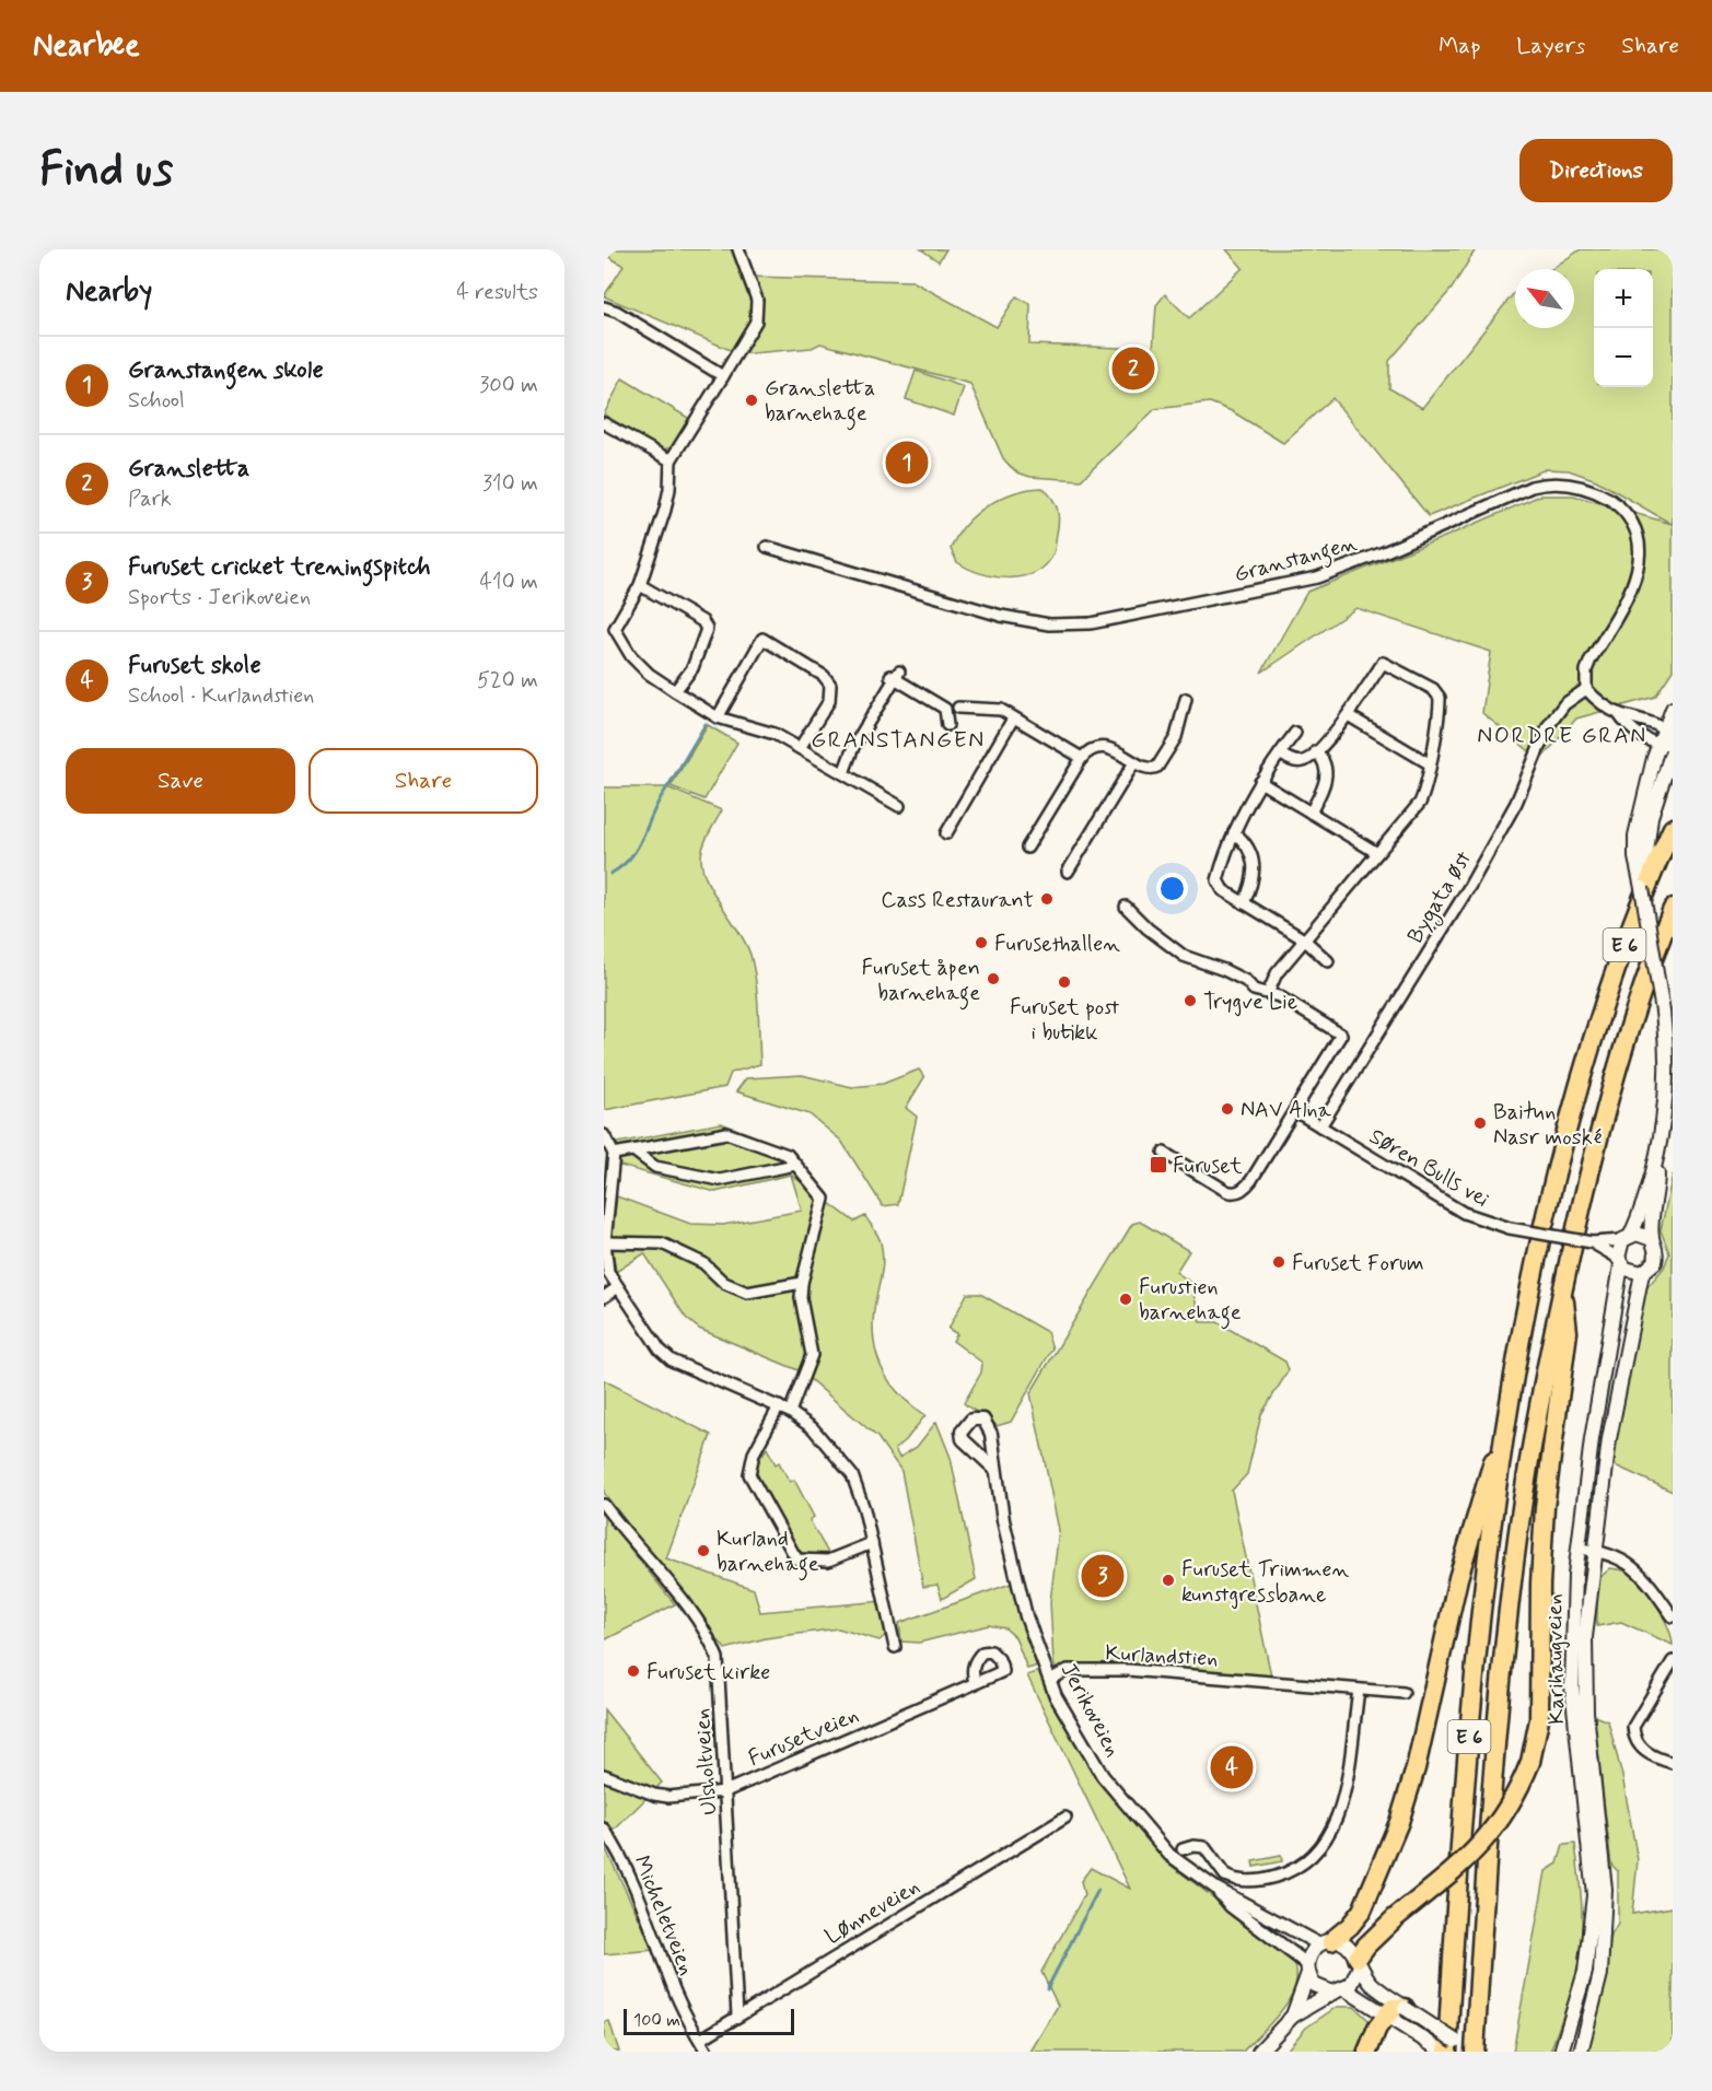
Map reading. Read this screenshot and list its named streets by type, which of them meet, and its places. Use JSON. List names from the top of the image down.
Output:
{
  "streets": {
    "highway": ["E 6"],
    "main road": ["Karihaugveien", "Jerikoveien"],
    "street": [
      "Granstangen",
      "Bygata øst",
      "Søren Bulls vei",
      "Kurlandstien",
      "Furusetveien",
      "Ulsholtveien",
      "Lønneveien",
      "Micheletveien"
    ]
  },
  "crossings": [
    ["Granstangen", "Bygata øst"],
    ["Bygata øst", "Søren Bulls vei"],
    ["E 6", "Jerikoveien"],
    ["Søren Bulls vei", "Karihaugveien"],
    ["Kurlandstien", "Jerikoveien"],
    ["Furusetveien", "Ulsholtveien"],
    ["Ulsholtveien", "Lønneveien"],
    ["Lønneveien", "Micheletveien"]
  ],
  "districts": ["NORDRE GRAN", "GRANSTANGEN"],
  "places": {
    "other": [
      "Gransletta barnehage",
      "Cass Restaurant",
      "Furusethallen",
      "Furuset åpen barnehage",
      "Furuset post i butikk",
      "Trygve Lie",
      "NAV Alna",
      "Baitun Nasr moské",
      "Furuset Forum",
      "Furustien barnehage",
      "Kurland barnehage",
      "Furuset Trimmen kunstgressbane",
      "Furuset kirke"
    ],
    "transit": ["Furuset"]
  },
  "scale_bar": "100 m",
  "north": "top left",
  "page": {
    "header": "Nearbee",
    "nav": ["Map", "Layers", "Share"],
    "buttons": [
      "Directions",
      ["Save", "Share"]
    ],
    "title": "Find us",
    "heading": ["Nearby", "4 results"],
    "map_buttons": ["+", "−"],
    "list": [
      {
        "mark": "1",
        "name": "Granstangen skole",
        "note": "School",
        "value": "300 m"
      },
      {
        "mark": "2",
        "name": "Gransletta",
        "note": "Park",
        "value": "310 m"
      },
      {
        "mark": "3",
        "name": "Furuset cricket treningspitch",
        "note": "Sports · Jerikoveien",
        "value": "410 m"
      },
      {
        "mark": "4",
        "name": "Furuset skole",
        "note": "School · Kurlandstien",
        "value": "520 m"
      }
    ],
    "pins": [
      "2",
      "1",
      "3",
      "4"
    ],
    "scale": "100 m"
  }
}
